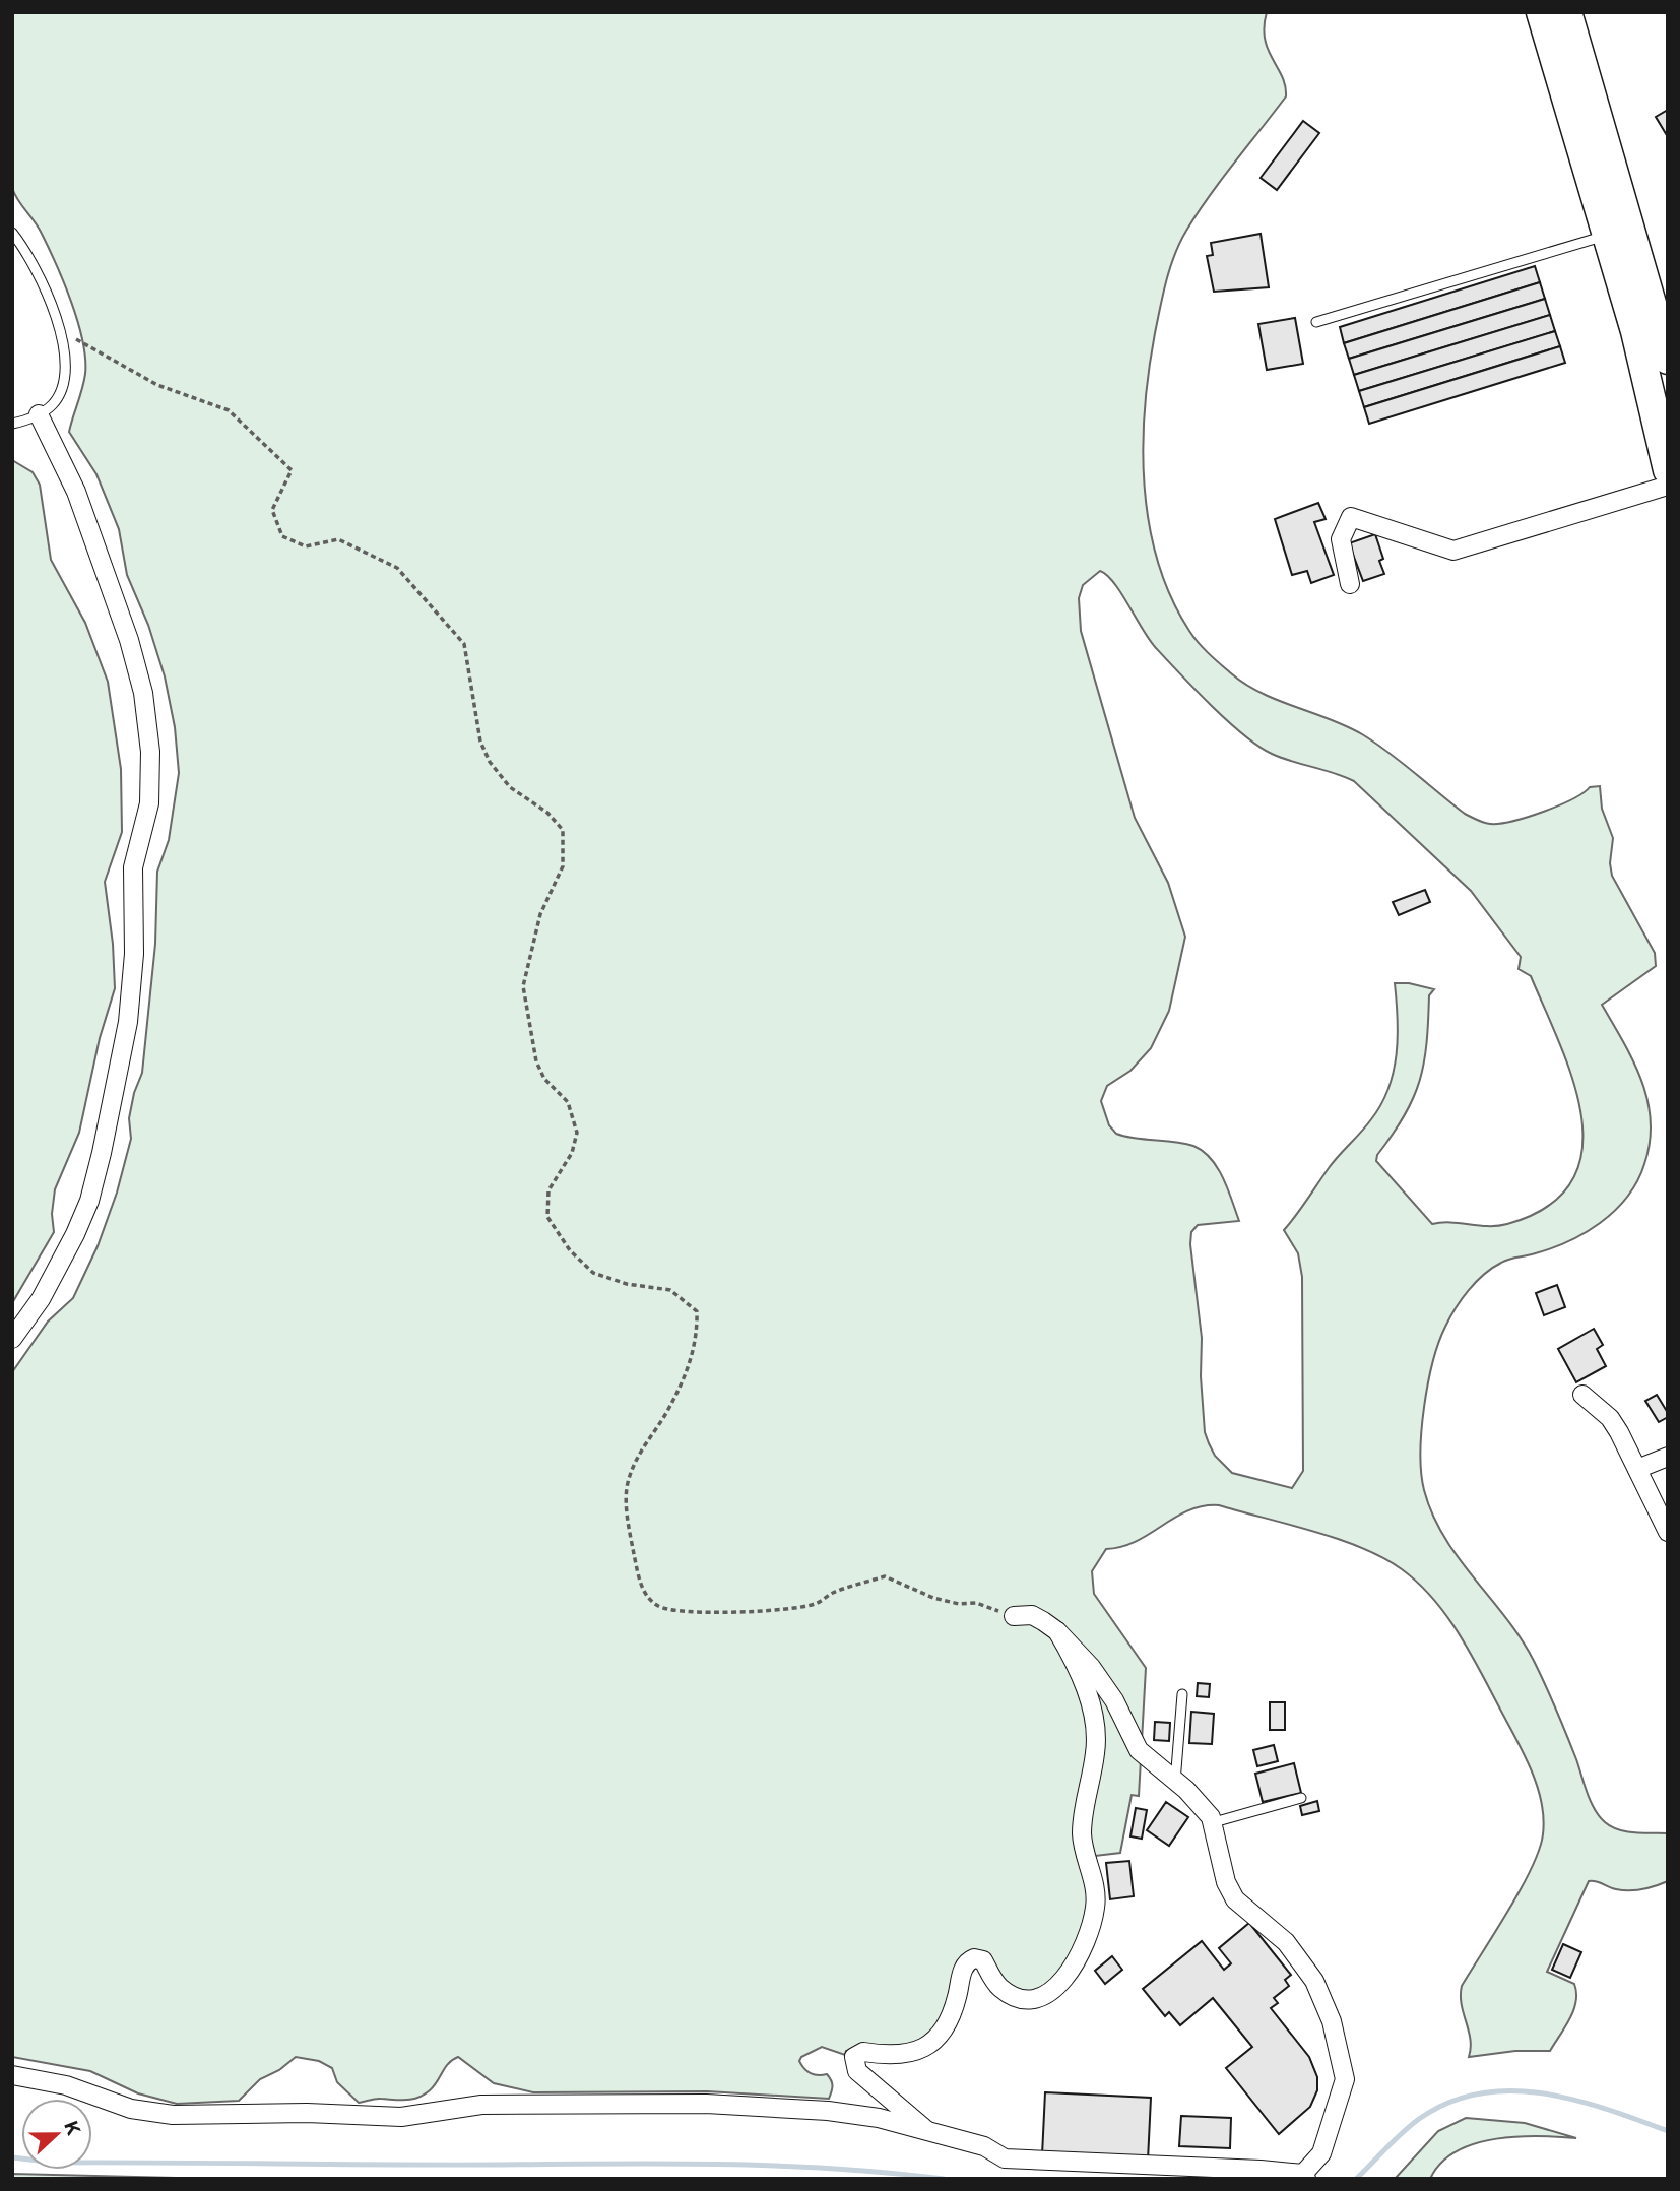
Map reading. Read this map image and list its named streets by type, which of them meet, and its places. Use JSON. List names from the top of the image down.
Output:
{
  "north": "right"
}
